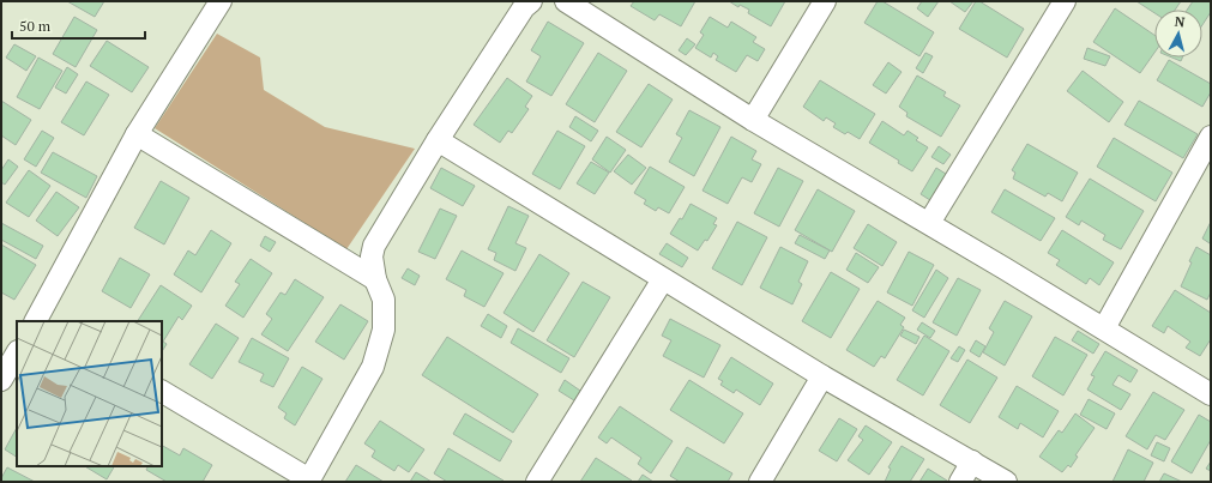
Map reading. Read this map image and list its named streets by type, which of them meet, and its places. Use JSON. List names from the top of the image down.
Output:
{
  "scale_bar": "50 m",
  "north": "top"
}
